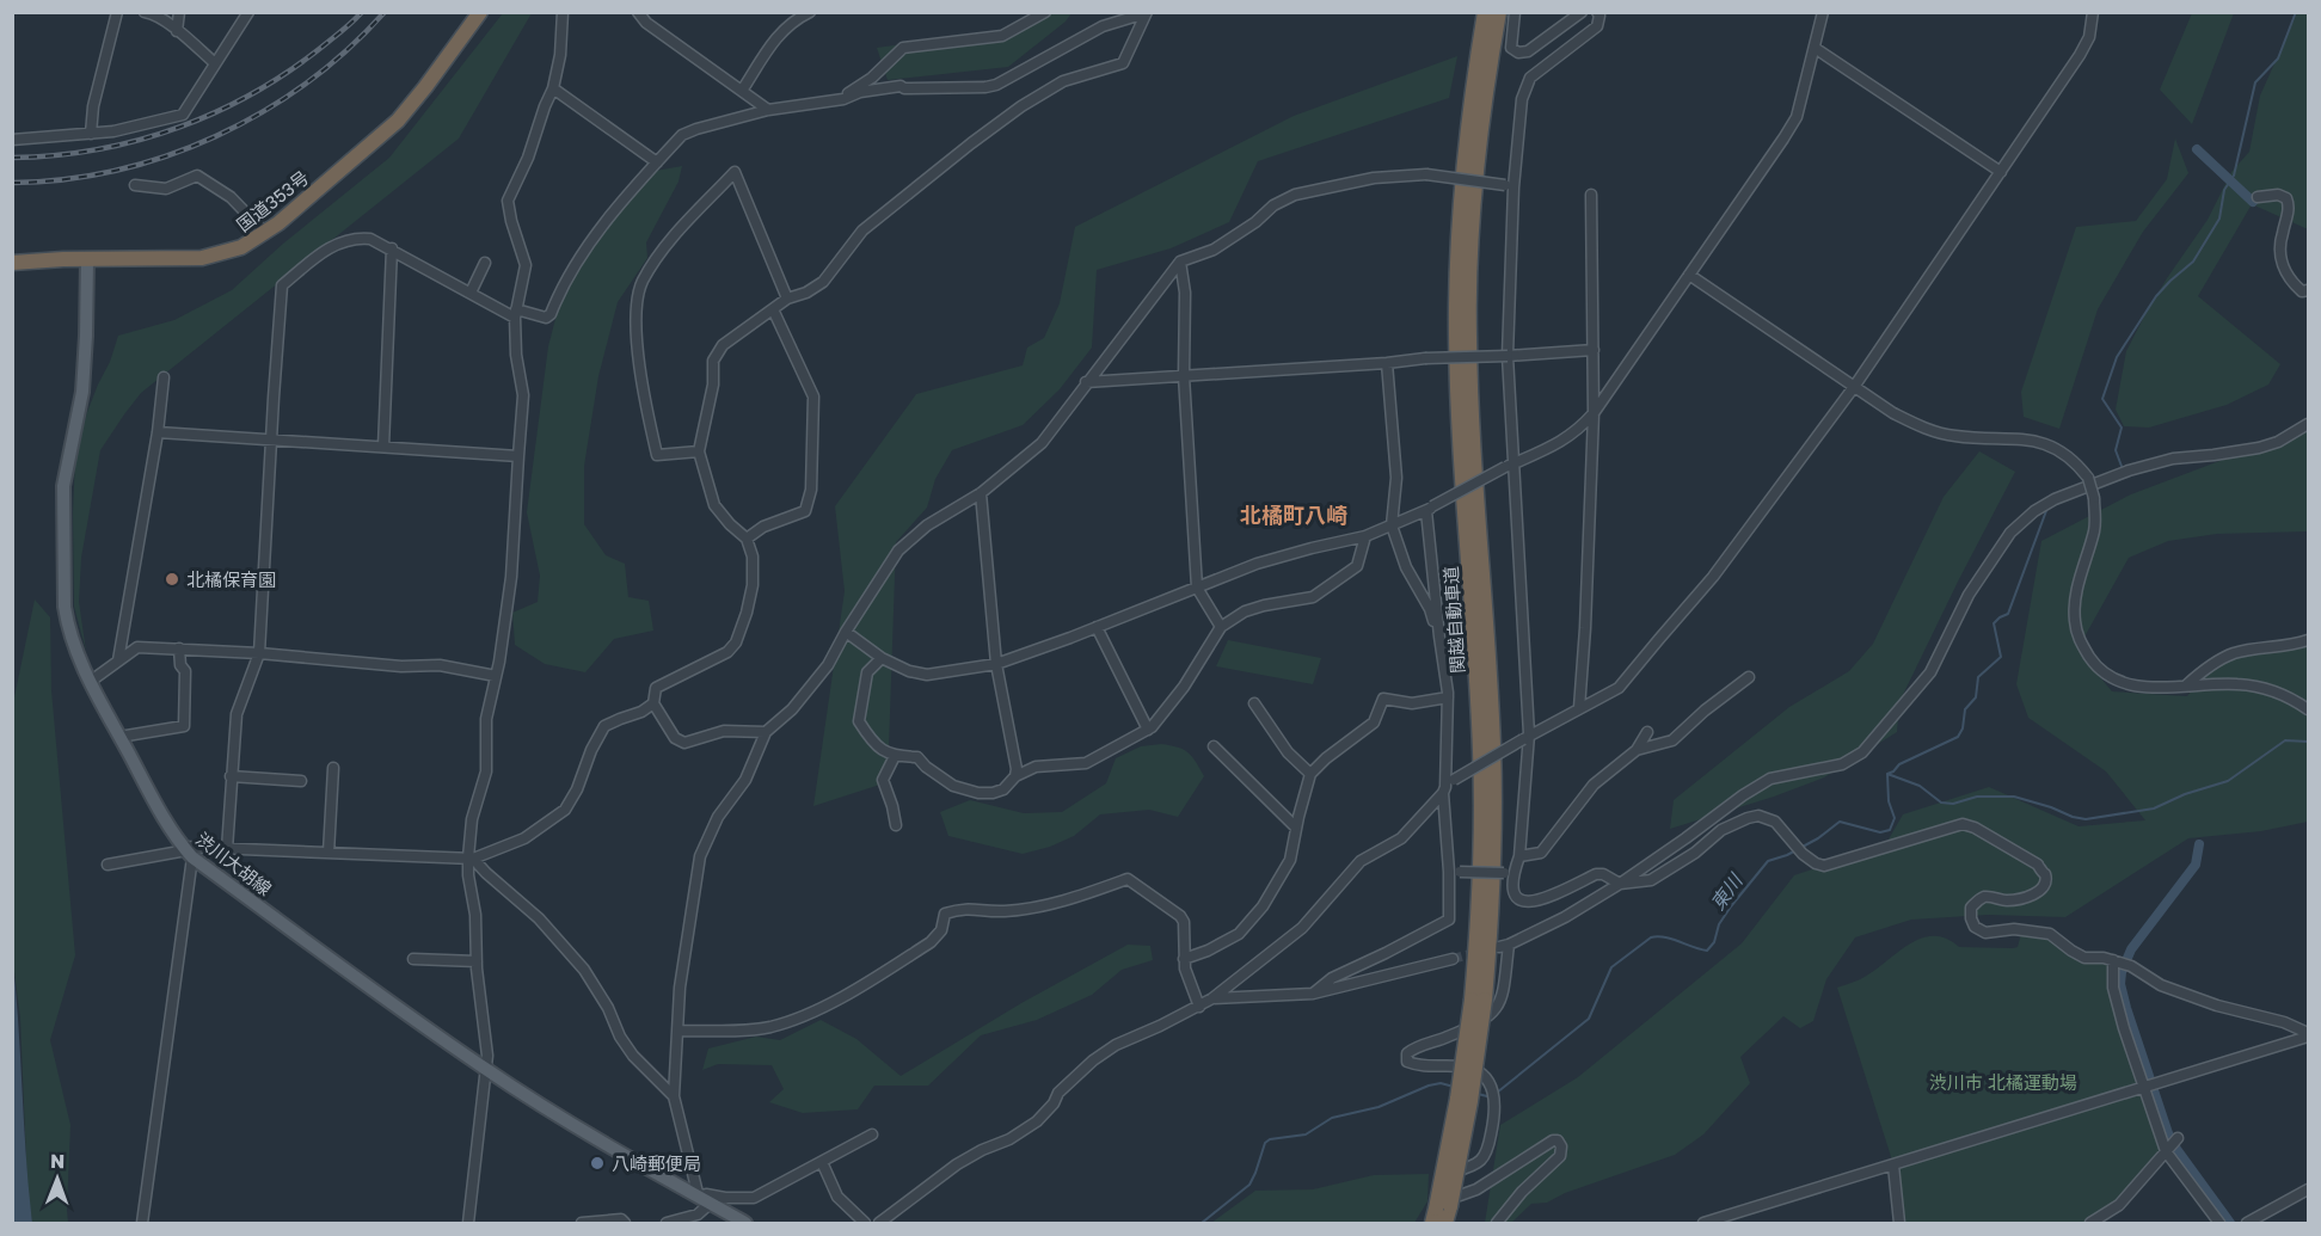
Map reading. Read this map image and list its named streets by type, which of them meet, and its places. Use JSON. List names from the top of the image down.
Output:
{
  "streets": {
    "highway": ["国道353号", "関越自動車道"],
    "main road": ["渋川大胡線"]
  },
  "crossings": [
    ["国道353号", "渋川大胡線"]
  ],
  "districts": ["北橘町八崎"],
  "water": ["東川"],
  "parks": ["渋川市 北橘運動場"],
  "places": ["北橘保育園", "八崎郵便局"],
  "north": "top"
}
